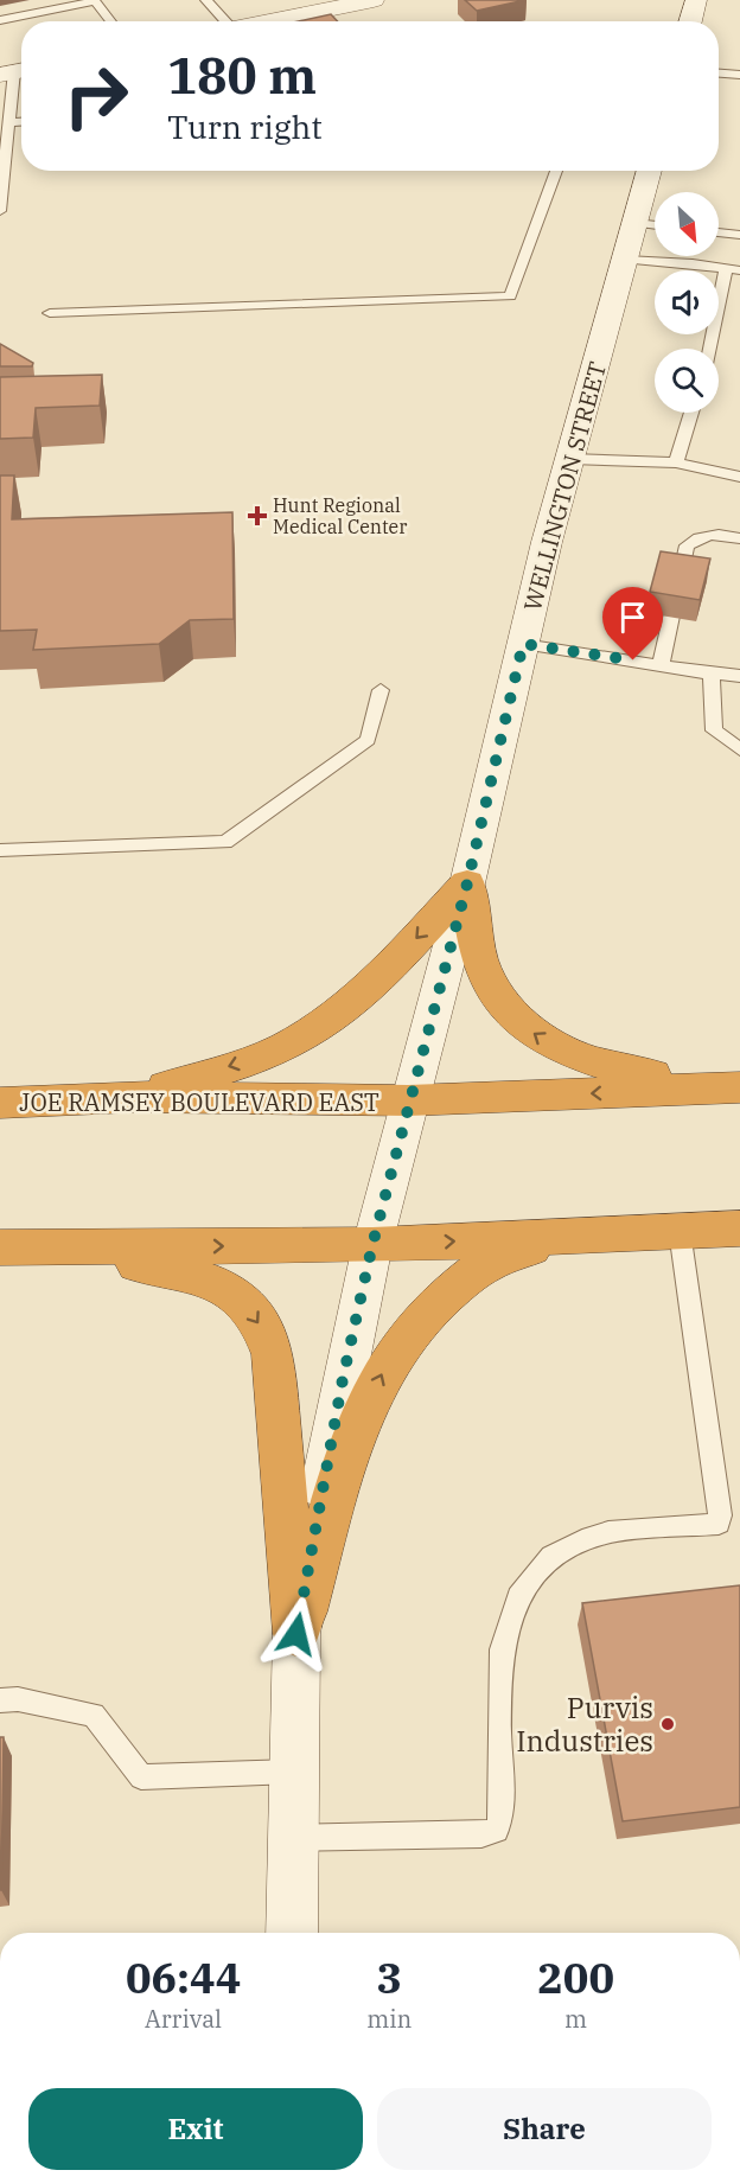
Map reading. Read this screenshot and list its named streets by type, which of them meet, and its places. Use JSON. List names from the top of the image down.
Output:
{
  "streets": {
    "highway": ["JOE RAMSEY BOULEVARD EAST"],
    "street": ["WELLINGTON STREET"]
  },
  "crossings": [
    ["WELLINGTON STREET", "JOE RAMSEY BOULEVARD EAST"]
  ],
  "places": {
    "health": ["Hunt Regional Medical Center"],
    "other": ["Purvis Industries"]
  },
  "north": "bottom right",
  "page": {
    "turn": ["180 m", "Turn right"],
    "eta": [
      "06:44",
      "Arrival",
      "3",
      "min",
      "200",
      "m"
    ],
    "buttons": ["Exit", "Share"]
  }
}
